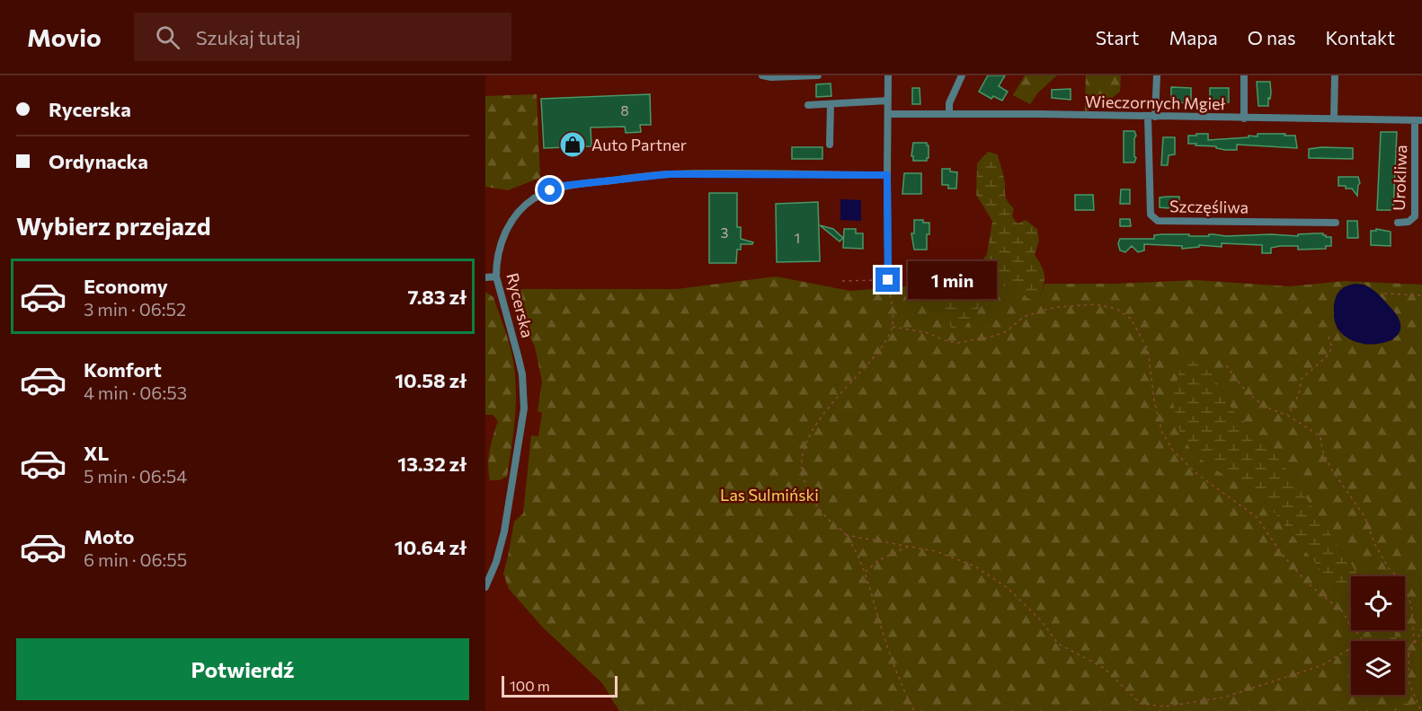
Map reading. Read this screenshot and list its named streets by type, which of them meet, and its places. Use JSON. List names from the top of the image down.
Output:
{
  "streets": {
    "street": [
      "Wieczornych Mgieł",
      "Urokliwa",
      "Szczęśliwa",
      "Rycerska"
    ]
  },
  "crossings": [
    ["Wieczornych Mgieł", "Urokliwa"],
    ["Wieczornych Mgieł", "Szczęśliwa"]
  ],
  "parks": ["Las Sulmiński"],
  "places": {
    "shop": ["Auto Partner"]
  },
  "house_numbers": ["8", "3", "1"],
  "scale_bar": "100 m",
  "page": {
    "header": "Movio",
    "search": "Szukaj tutaj",
    "nav": [
      "Start",
      "Mapa",
      "O nas",
      "Kontakt"
    ],
    "banner": ["Rycerska", "Ordynacka"],
    "heading": "Wybierz przejazd",
    "list": [
      {
        "name": "Economy",
        "note": "3 min · 06:52",
        "value": "7.83 zł"
      },
      {
        "name": "Komfort",
        "note": "4 min · 06:53",
        "value": "10.58 zł"
      },
      {
        "name": "XL",
        "note": "5 min · 06:54",
        "value": "13.32 zł"
      },
      {
        "name": "Moto",
        "note": "6 min · 06:55",
        "value": "10.64 zł"
      }
    ],
    "bubble": "1 min",
    "buttons": "Potwierdź",
    "scale": "100 m"
  }
}
